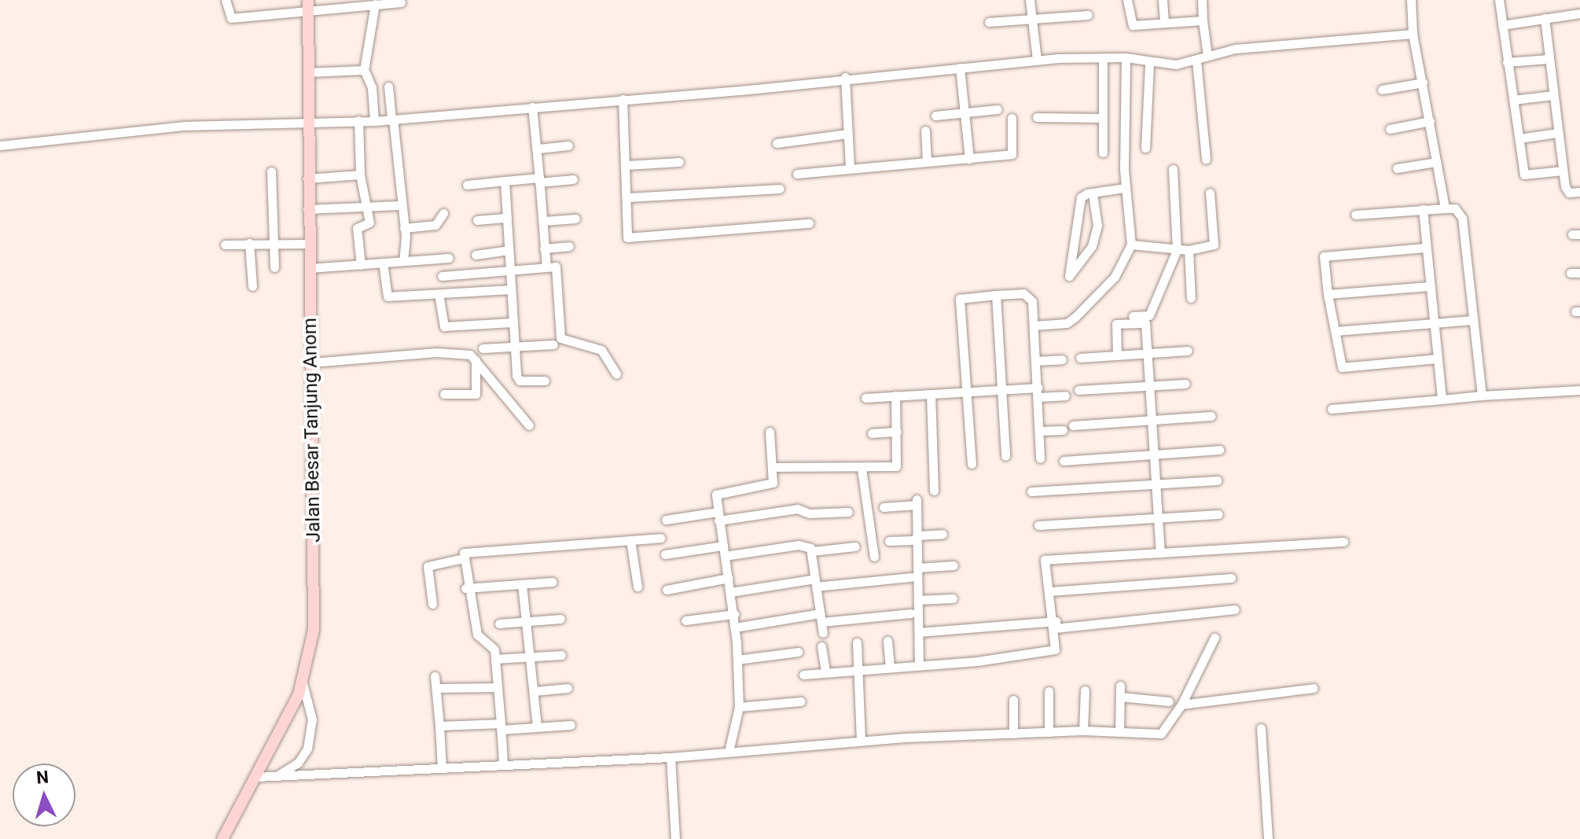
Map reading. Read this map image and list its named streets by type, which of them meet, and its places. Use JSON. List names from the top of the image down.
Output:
{
  "streets": {
    "main road": ["Jalan Besar Tanjung Anom"]
  },
  "north": "top"
}
